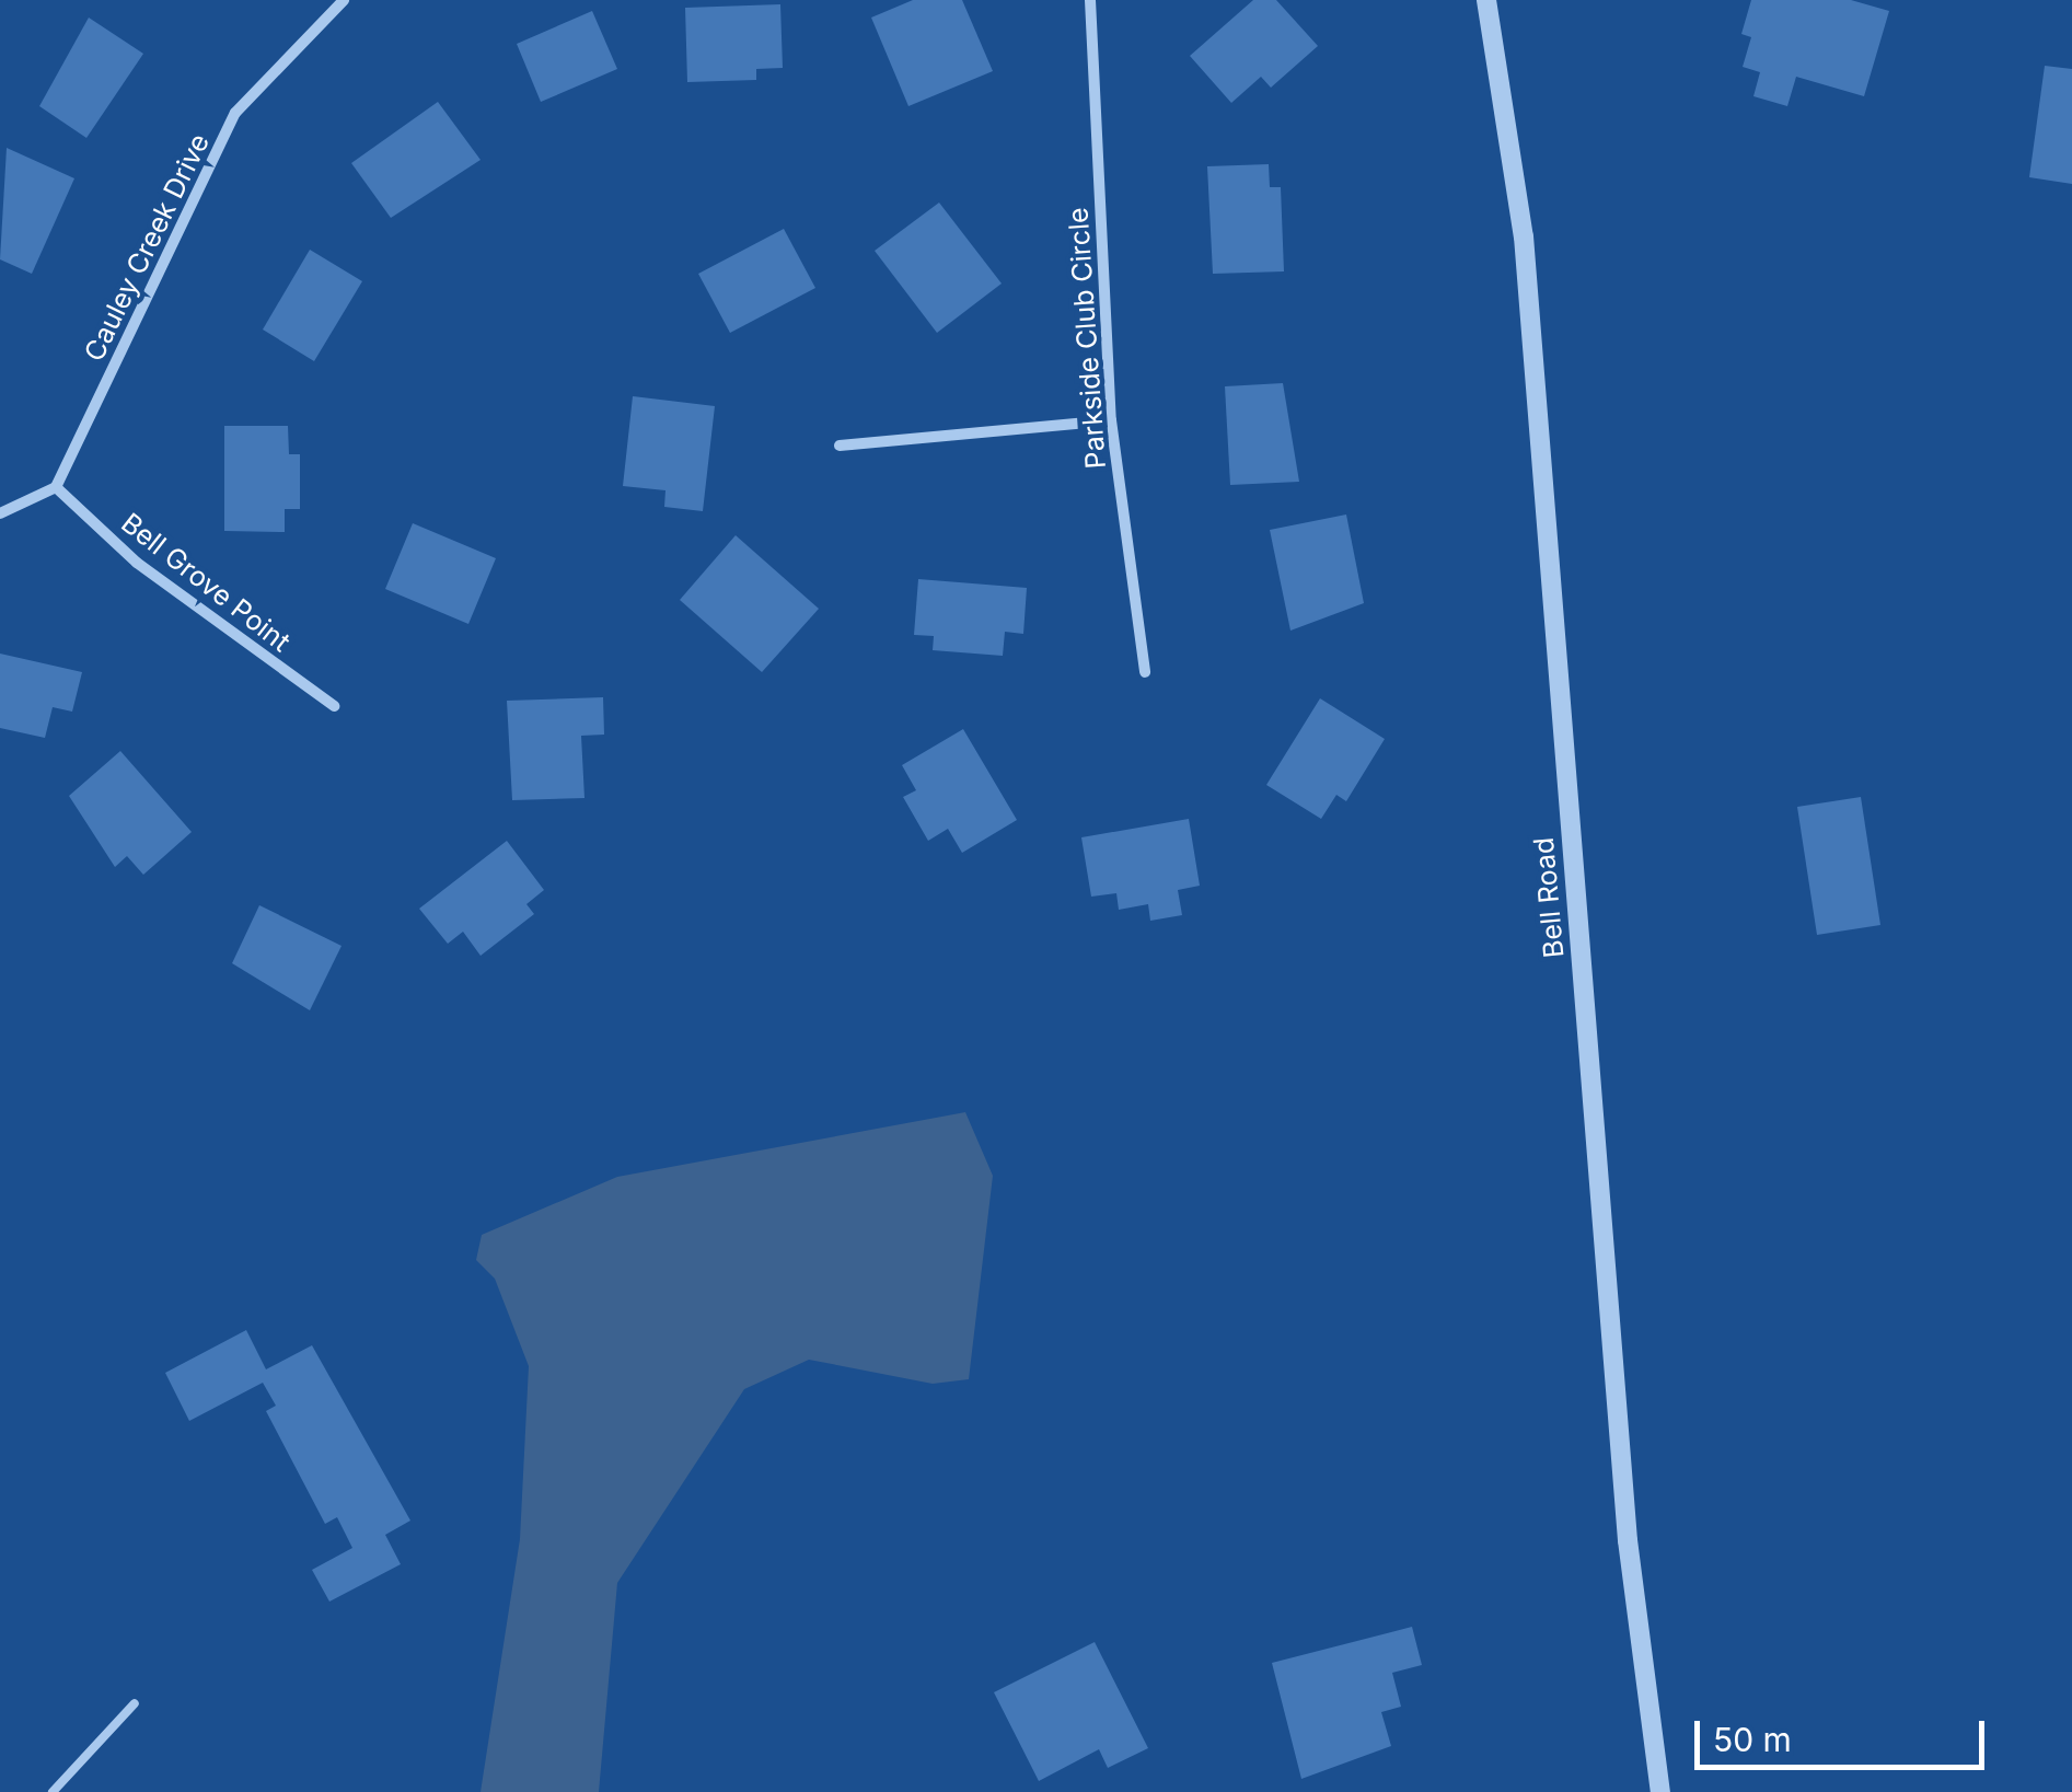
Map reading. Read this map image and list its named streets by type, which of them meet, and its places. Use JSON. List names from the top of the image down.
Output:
{
  "streets": {
    "street": [
      "Cauley Creek Drive",
      "Parkside Club Circle",
      "Bell Grove Point",
      "Bell Road"
    ]
  },
  "crossings": [
    ["Cauley Creek Drive", "Bell Grove Point"]
  ],
  "scale_bar": "50 m"
}
